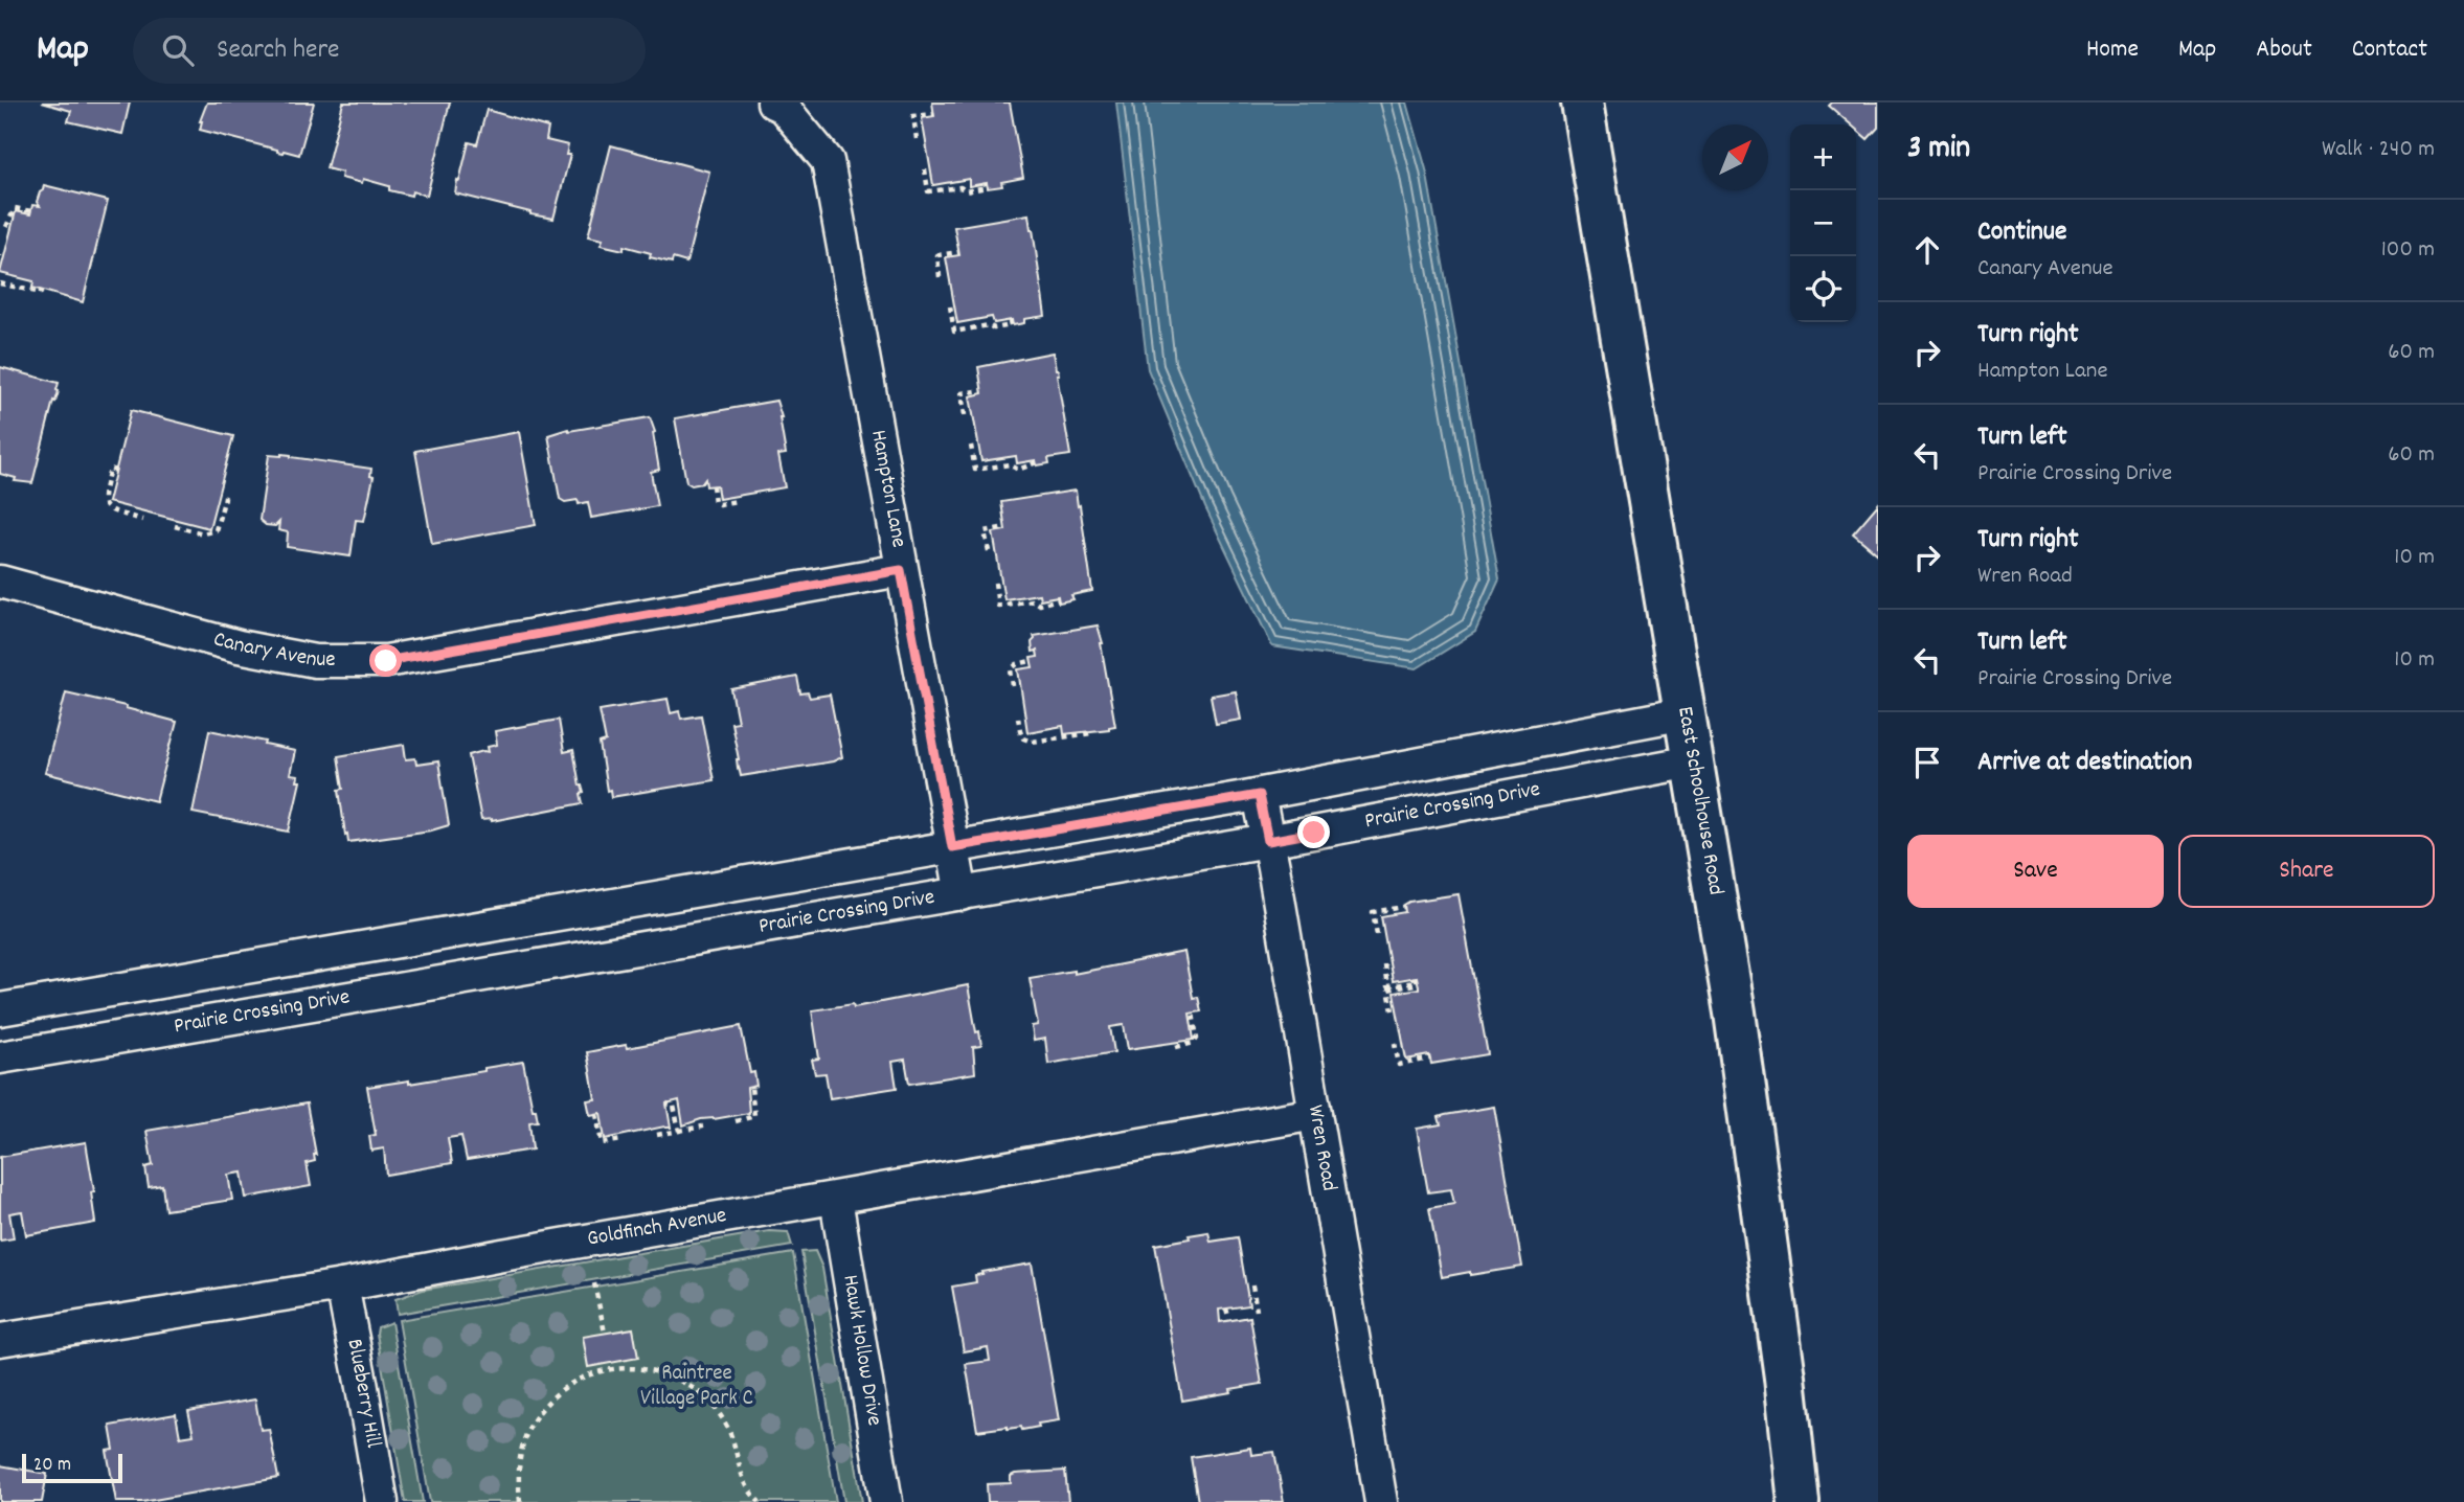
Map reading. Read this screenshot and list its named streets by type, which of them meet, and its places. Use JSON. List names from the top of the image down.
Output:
{
  "streets": {
    "main road": ["East Schoolhouse Road"],
    "street": [
      "Hampton Lane",
      "Canary Avenue",
      "Prairie Crossing Drive",
      "Wren Road",
      "Goldfinch Avenue",
      "Hawk Hollow Drive",
      "Blueberry Hill"
    ]
  },
  "crossings": [
    ["Hampton Lane", "Canary Avenue"],
    ["Hampton Lane", "Prairie Crossing Drive"],
    ["East Schoolhouse Road", "Prairie Crossing Drive"],
    ["Prairie Crossing Drive", "Wren Road"],
    ["Wren Road", "Goldfinch Avenue"],
    ["Goldfinch Avenue", "Hawk Hollow Drive"],
    ["Goldfinch Avenue", "Blueberry Hill"]
  ],
  "parks": ["Raintree Village Park C"],
  "scale_bar": "20 m",
  "north": "top right",
  "page": {
    "header": "Map",
    "search": "Search here",
    "nav": [
      "Home",
      "Map",
      "About",
      "Contact"
    ],
    "heading": ["3 min", "Walk · 240 m"],
    "map_buttons": ["+", "−"],
    "list": [
      ["Continue", "Canary Avenue", "100 m"],
      ["Turn right", "Hampton Lane", "60 m"],
      ["Turn left", "Prairie Crossing Drive", "60 m"],
      ["Turn right", "Wren Road", "10 m"],
      ["Turn left", "Prairie Crossing Drive", "10 m"],
      "Arrive at destination"
    ],
    "buttons": ["Save", "Share"],
    "scale": "20 m"
  }
}
